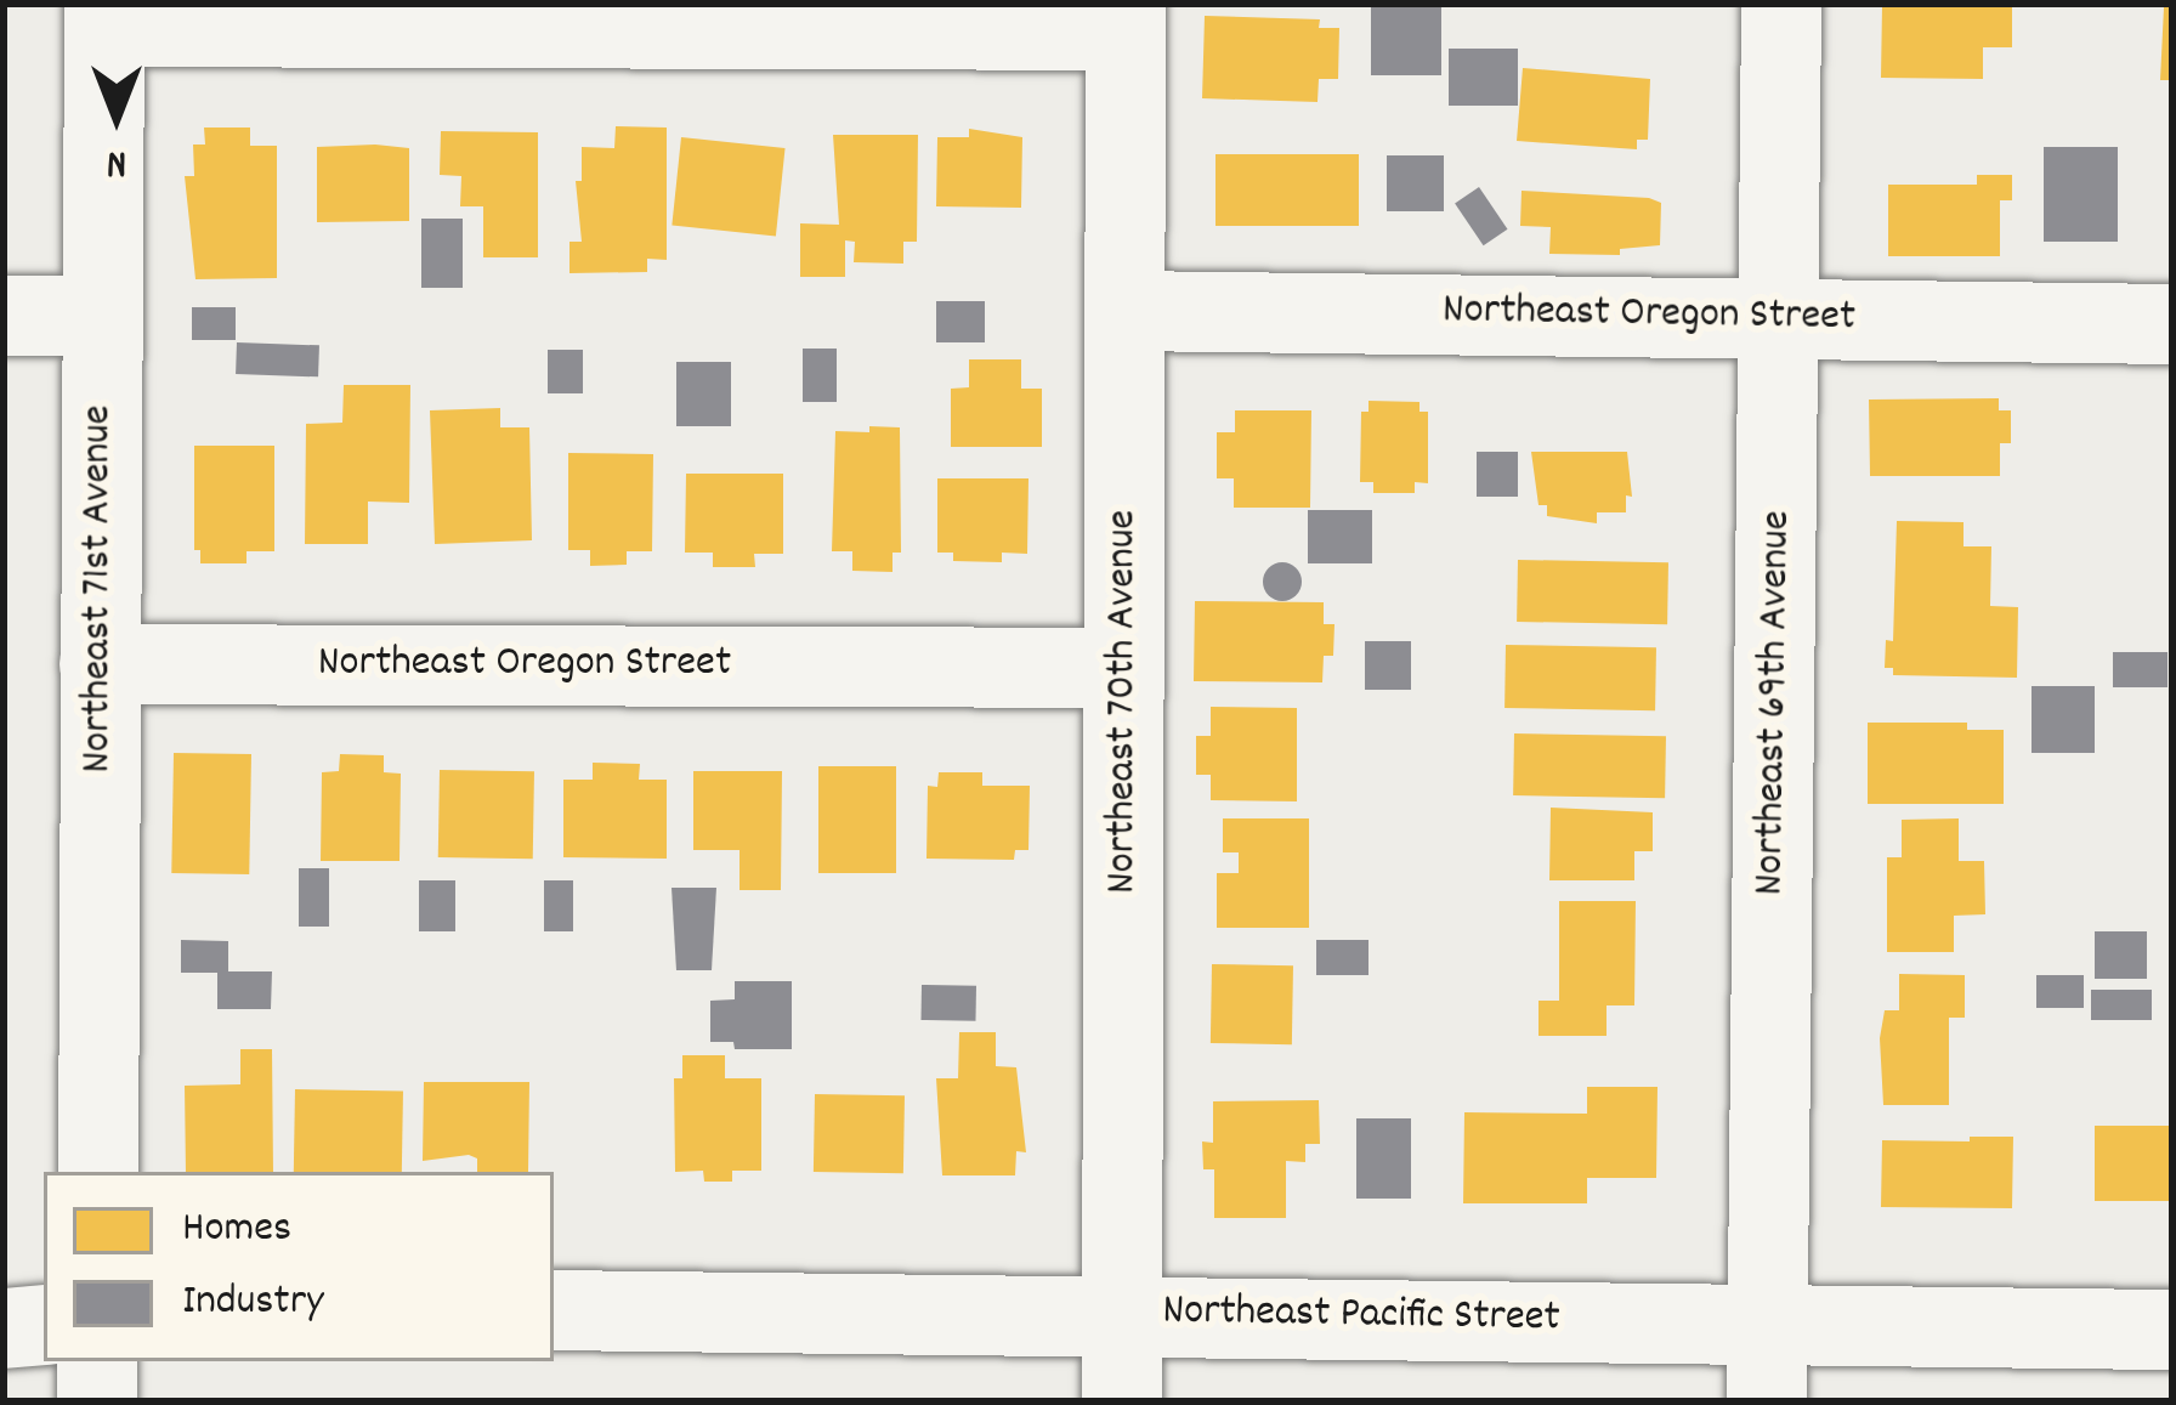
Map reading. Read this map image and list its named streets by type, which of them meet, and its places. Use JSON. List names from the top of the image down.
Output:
{
  "streets": {
    "street": [
      "Northeast Oregon Street",
      "Northeast 71st Avenue",
      "Northeast 70th Avenue",
      "Northeast 69th Avenue",
      "Northeast Pacific Street"
    ]
  },
  "crossings": [
    ["Northeast Oregon Street", "Northeast 71st Avenue"],
    ["Northeast Oregon Street", "Northeast 70th Avenue"],
    ["Northeast Oregon Street", "Northeast 69th Avenue"],
    ["Northeast 70th Avenue", "Northeast Pacific Street"],
    ["Northeast 69th Avenue", "Northeast Pacific Street"]
  ],
  "legend": ["Homes", "Industry"],
  "north": "bottom"
}
